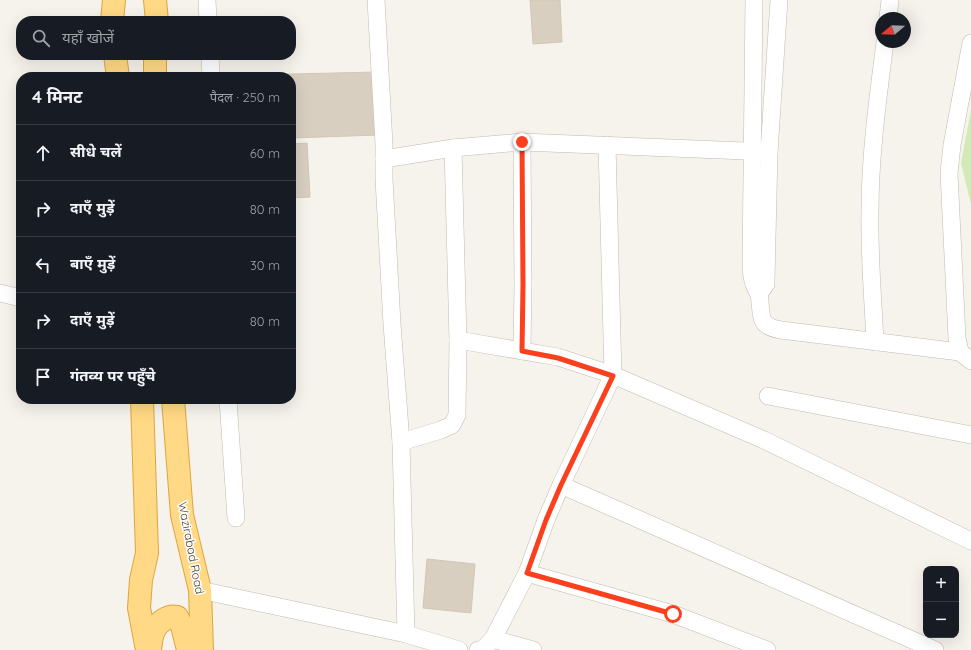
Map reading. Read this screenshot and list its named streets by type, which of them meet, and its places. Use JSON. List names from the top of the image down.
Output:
{
  "streets": {
    "highway": ["Wazirabad Road"]
  },
  "north": "left",
  "page": {
    "search": "यहाँ खोजें",
    "heading": ["4 मिनट", "पैदल · 250 m"],
    "list": [
      ["सीधे चलें", "60 m"],
      ["दाएँ मुड़ें", "80 m"],
      ["बाएँ मुड़ें", "30 m"],
      ["दाएँ मुड़ें", "80 m"],
      "गंतव्य पर पहुँचे"
    ],
    "map_buttons": ["+", "−"]
  }
}
